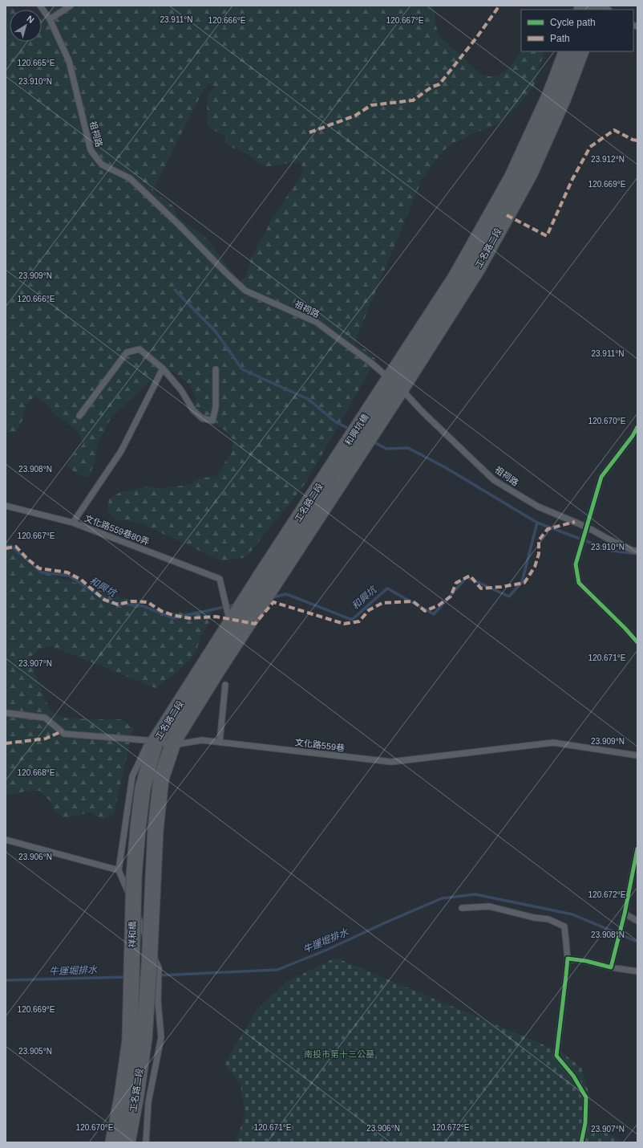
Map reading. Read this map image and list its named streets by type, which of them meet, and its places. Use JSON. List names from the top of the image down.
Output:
{
  "streets": {
    "main road": ["工名路二段", "和興坑橋", "祥和橋"],
    "lane": ["祖祠路", "文化路559巷80弄", "文化路559巷"]
  },
  "crossings": [
    ["祖祠路", "工名路二段"],
    ["祖祠路", "和興坑橋"],
    ["工名路二段", "和興坑橋"],
    ["工名路二段", "文化路559巷80弄"],
    ["工名路二段", "文化路559巷"],
    ["工名路二段", "祥和橋"]
  ],
  "water": ["和興坑", "牛運堀排水"],
  "parks": ["南投市第十三公墓"],
  "legend": ["Cycle path", "Path"],
  "north": "top right",
  "coordinates": [
    "23.911°N",
    "120.666°E",
    "120.667°E",
    "120.665°E",
    "23.910°N",
    "23.912°N",
    "120.669°E",
    "23.909°N",
    "120.670°E",
    "23.908°N",
    "120.671°E",
    "23.907°N",
    "120.668°E",
    "23.906°N",
    "120.672°E",
    "23.905°N"
  ]
}
